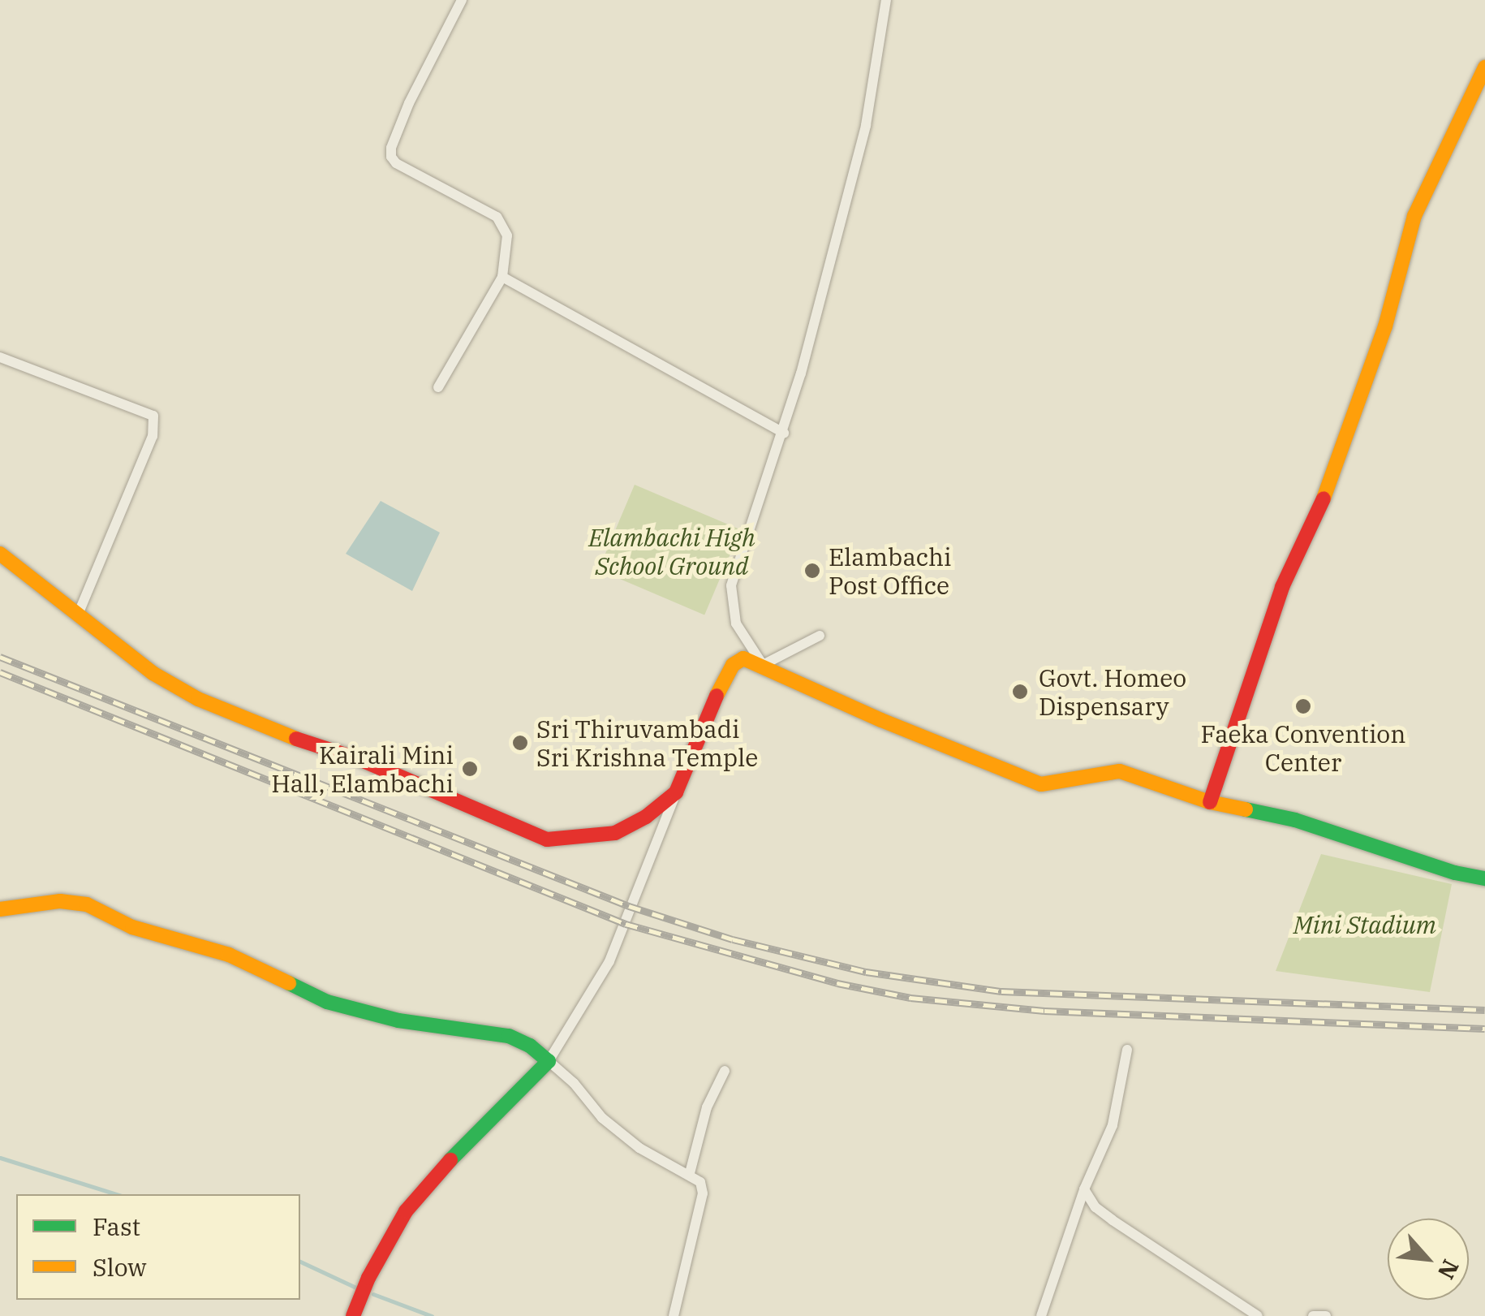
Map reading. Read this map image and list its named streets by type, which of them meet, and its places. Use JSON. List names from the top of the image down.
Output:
{
  "parks": ["Elambachi High School Ground", "Mini Stadium"],
  "places": [
    "Elambachi Post Office",
    "Govt. Homeo Dispensary",
    "Faeka Convention Center",
    "Sri Thiruvambadi Sri Krishna Temple",
    "Kairali Mini Hall, Elambachi"
  ],
  "legend": ["Fast", "Slow"],
  "north": "bottom right"
}
